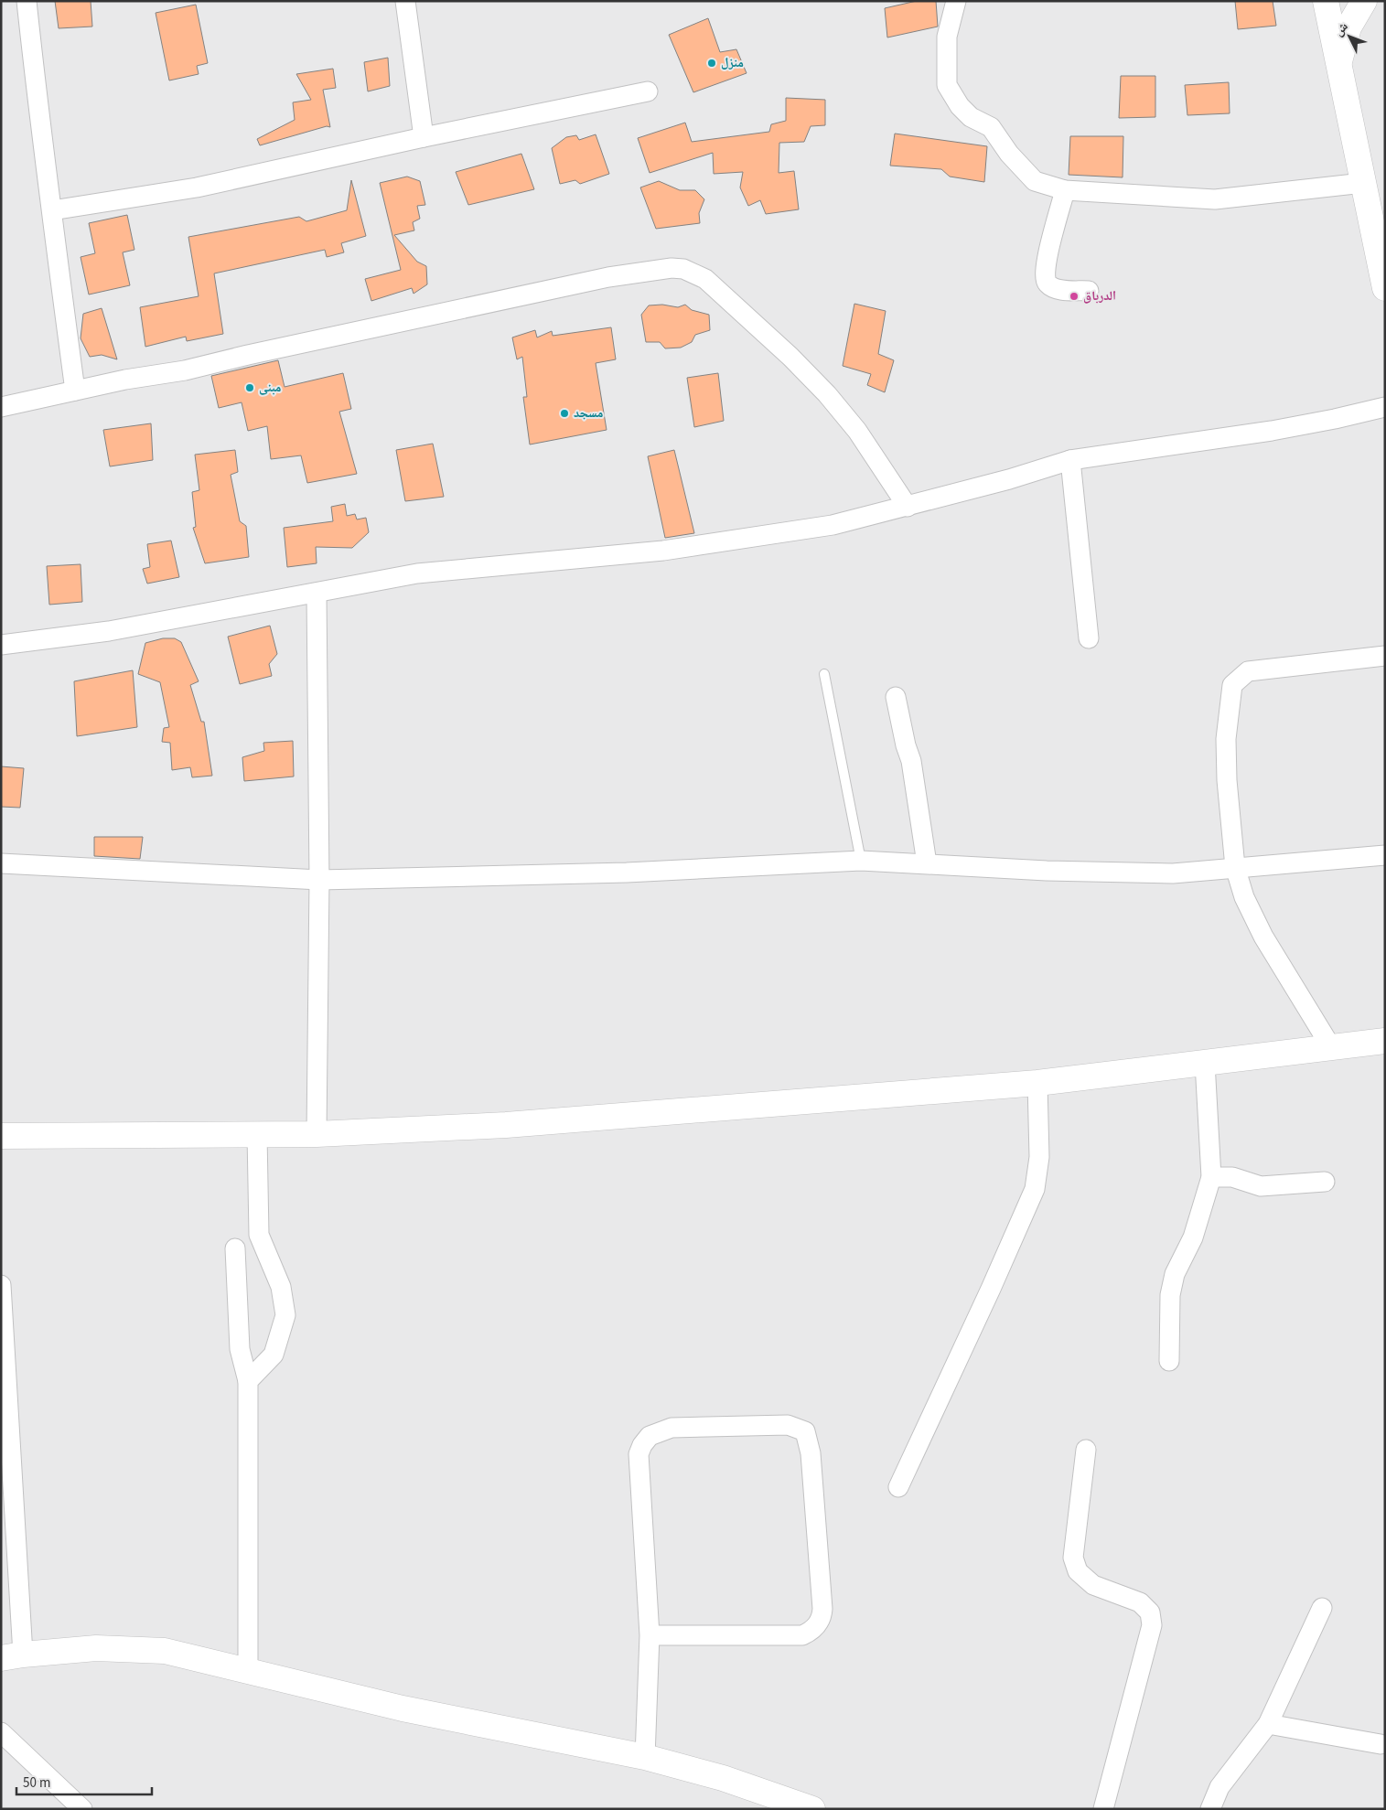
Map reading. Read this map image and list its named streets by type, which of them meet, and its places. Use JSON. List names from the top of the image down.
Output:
{
  "places": [
    "منزل",
    "الدرباق",
    "مبنى",
    "مسجد"
  ],
  "scale_bar": "50 m",
  "north": "top left"
}
